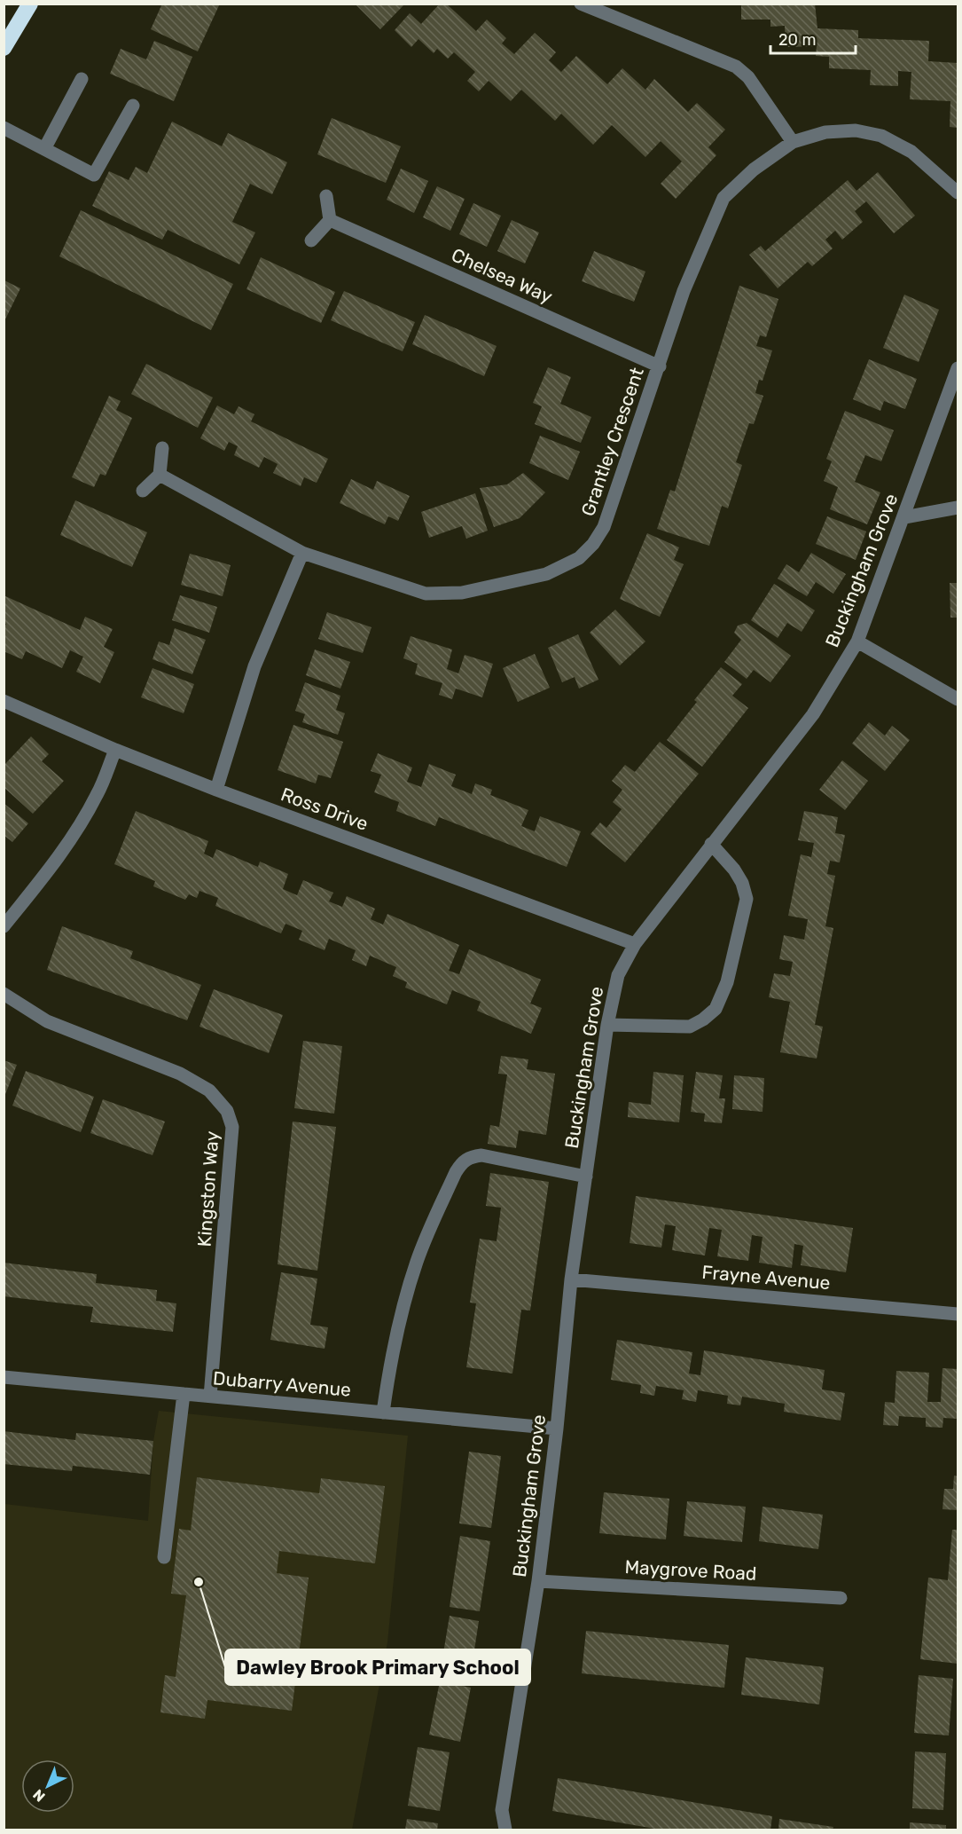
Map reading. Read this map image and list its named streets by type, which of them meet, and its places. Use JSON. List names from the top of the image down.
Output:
{
  "streets": {
    "street": [
      "Chelsea Way",
      "Grantley Crescent",
      "Buckingham Grove",
      "Ross Drive",
      "Kingston Way",
      "Frayne Avenue",
      "Dubarry Avenue",
      "Maygrove Road"
    ]
  },
  "crossings": [
    ["Chelsea Way", "Grantley Crescent"],
    ["Buckingham Grove", "Ross Drive"],
    ["Buckingham Grove", "Frayne Avenue"],
    ["Buckingham Grove", "Dubarry Avenue"],
    ["Buckingham Grove", "Maygrove Road"],
    ["Kingston Way", "Dubarry Avenue"]
  ],
  "places": ["Dawley Brook Primary School"],
  "scale_bar": "20 m",
  "north": "bottom left"
}
